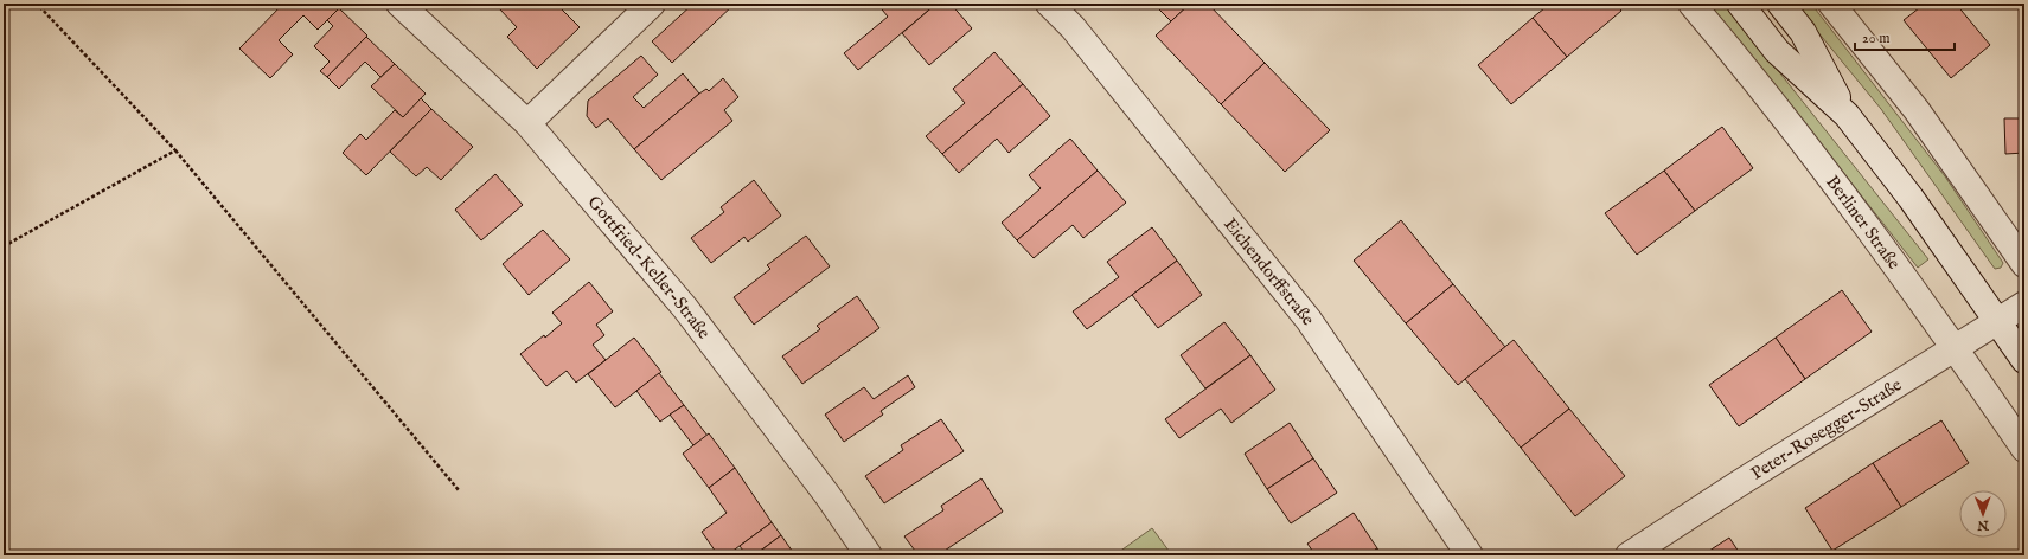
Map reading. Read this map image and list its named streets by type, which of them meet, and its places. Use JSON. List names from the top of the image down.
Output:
{
  "streets": {
    "street": [
      "Berliner Straße",
      "Gottfried-Keller-Straße",
      "Eichendorffstraße",
      "Peter-Rosegger-Straße"
    ]
  },
  "crossings": [
    ["Berliner Straße", "Peter-Rosegger-Straße"]
  ],
  "scale_bar": "20 m",
  "north": "bottom"
}
